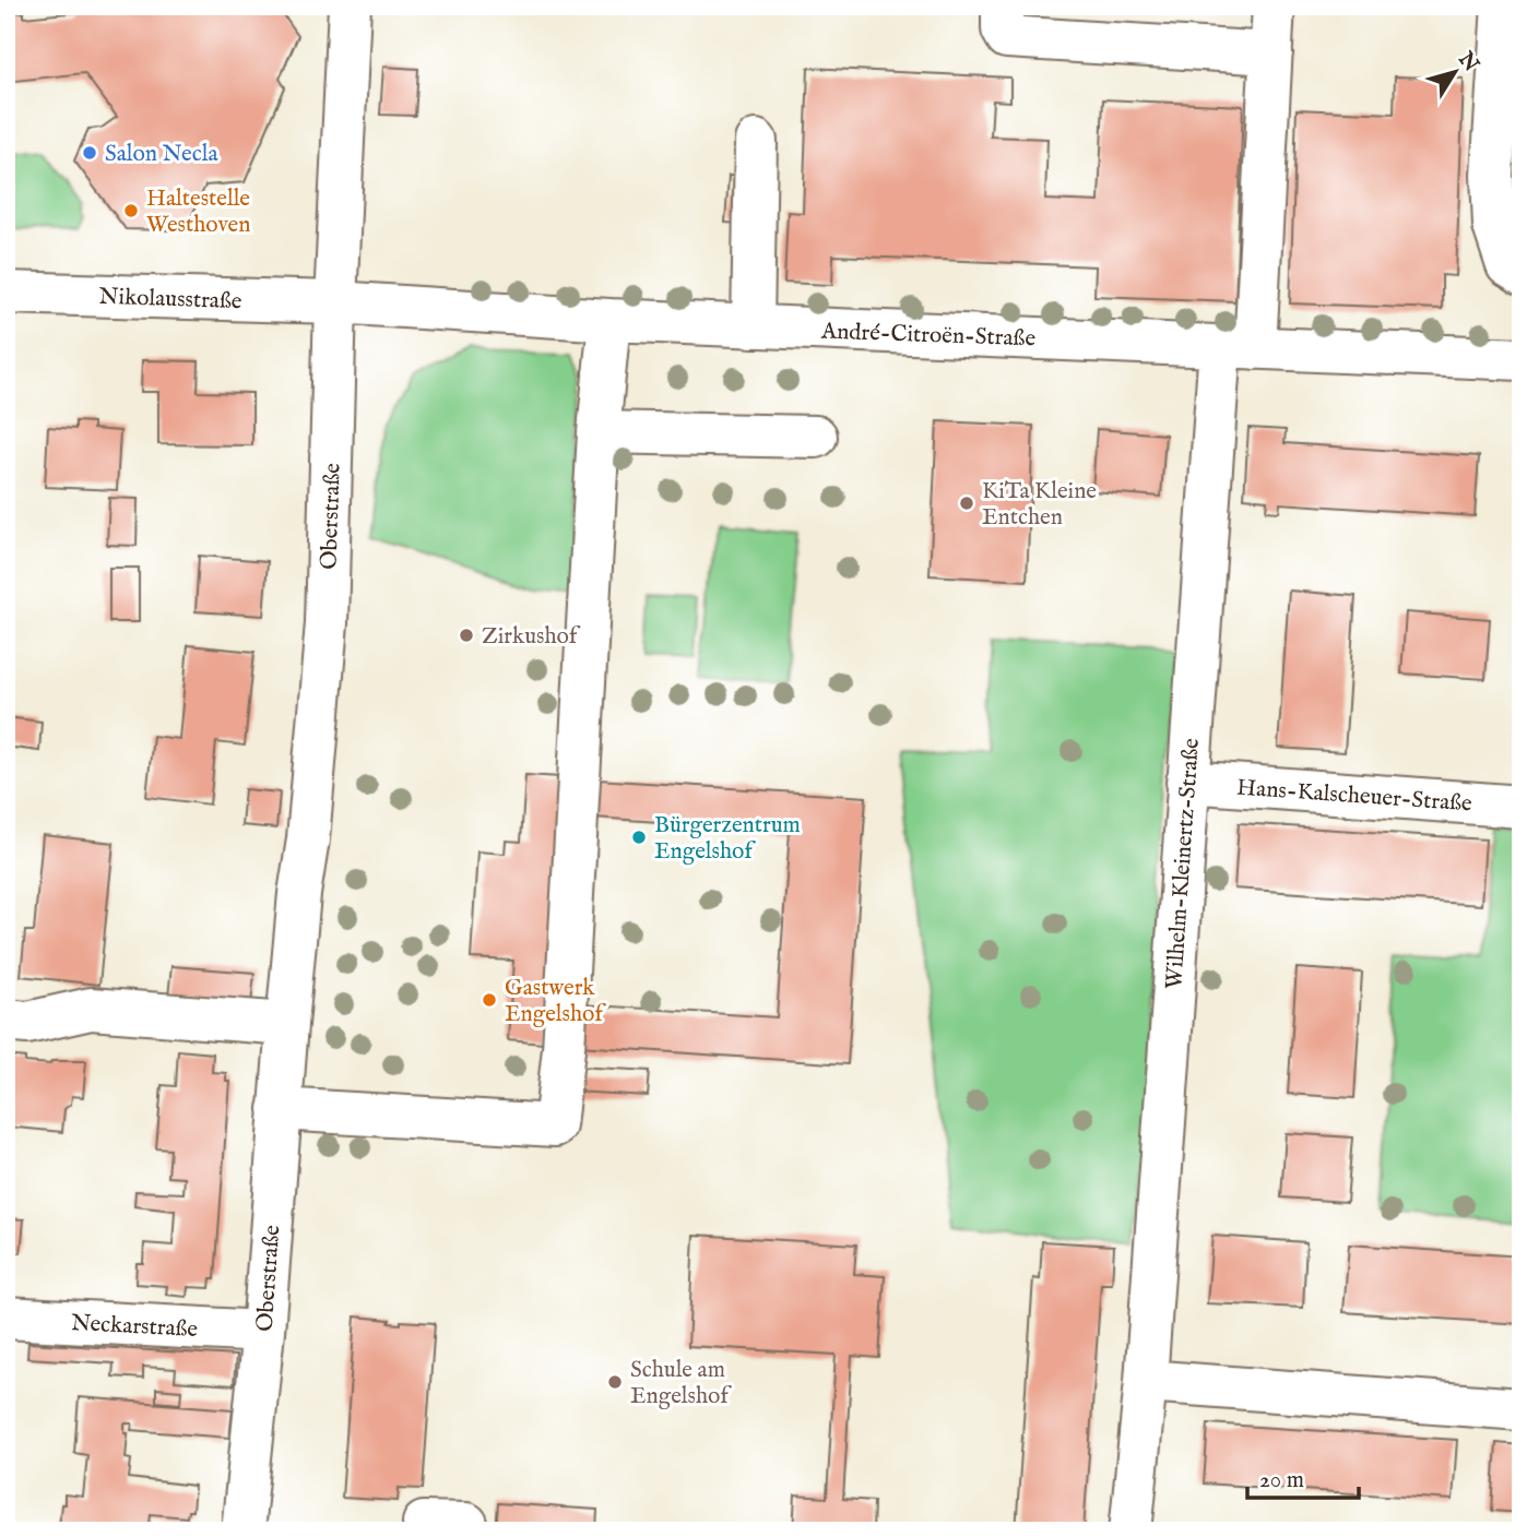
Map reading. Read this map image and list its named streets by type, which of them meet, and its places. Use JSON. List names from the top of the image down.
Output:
{
  "streets": {
    "street": [
      "Nikolausstraße",
      "André-Citroën-Straße",
      "Oberstraße",
      "Hans-Kalscheuer-Straße",
      "Wilhelm-Kleinertz-Straße",
      "Neckarstraße"
    ]
  },
  "crossings": [
    ["Nikolausstraße", "André-Citroën-Straße"],
    ["Nikolausstraße", "Oberstraße"],
    ["André-Citroën-Straße", "Oberstraße"],
    ["André-Citroën-Straße", "Wilhelm-Kleinertz-Straße"],
    ["Oberstraße", "Neckarstraße"],
    ["Hans-Kalscheuer-Straße", "Wilhelm-Kleinertz-Straße"]
  ],
  "places": [
    "Salon Necla",
    "Haltestelle Westhoven",
    "KiTa Kleine Entchen",
    "Zirkushof",
    "Bürgerzentrum Engelshof",
    "Gastwerk Engelshof",
    "Schule am Engelshof"
  ],
  "scale_bar": "20 m",
  "north": "top right"
}
